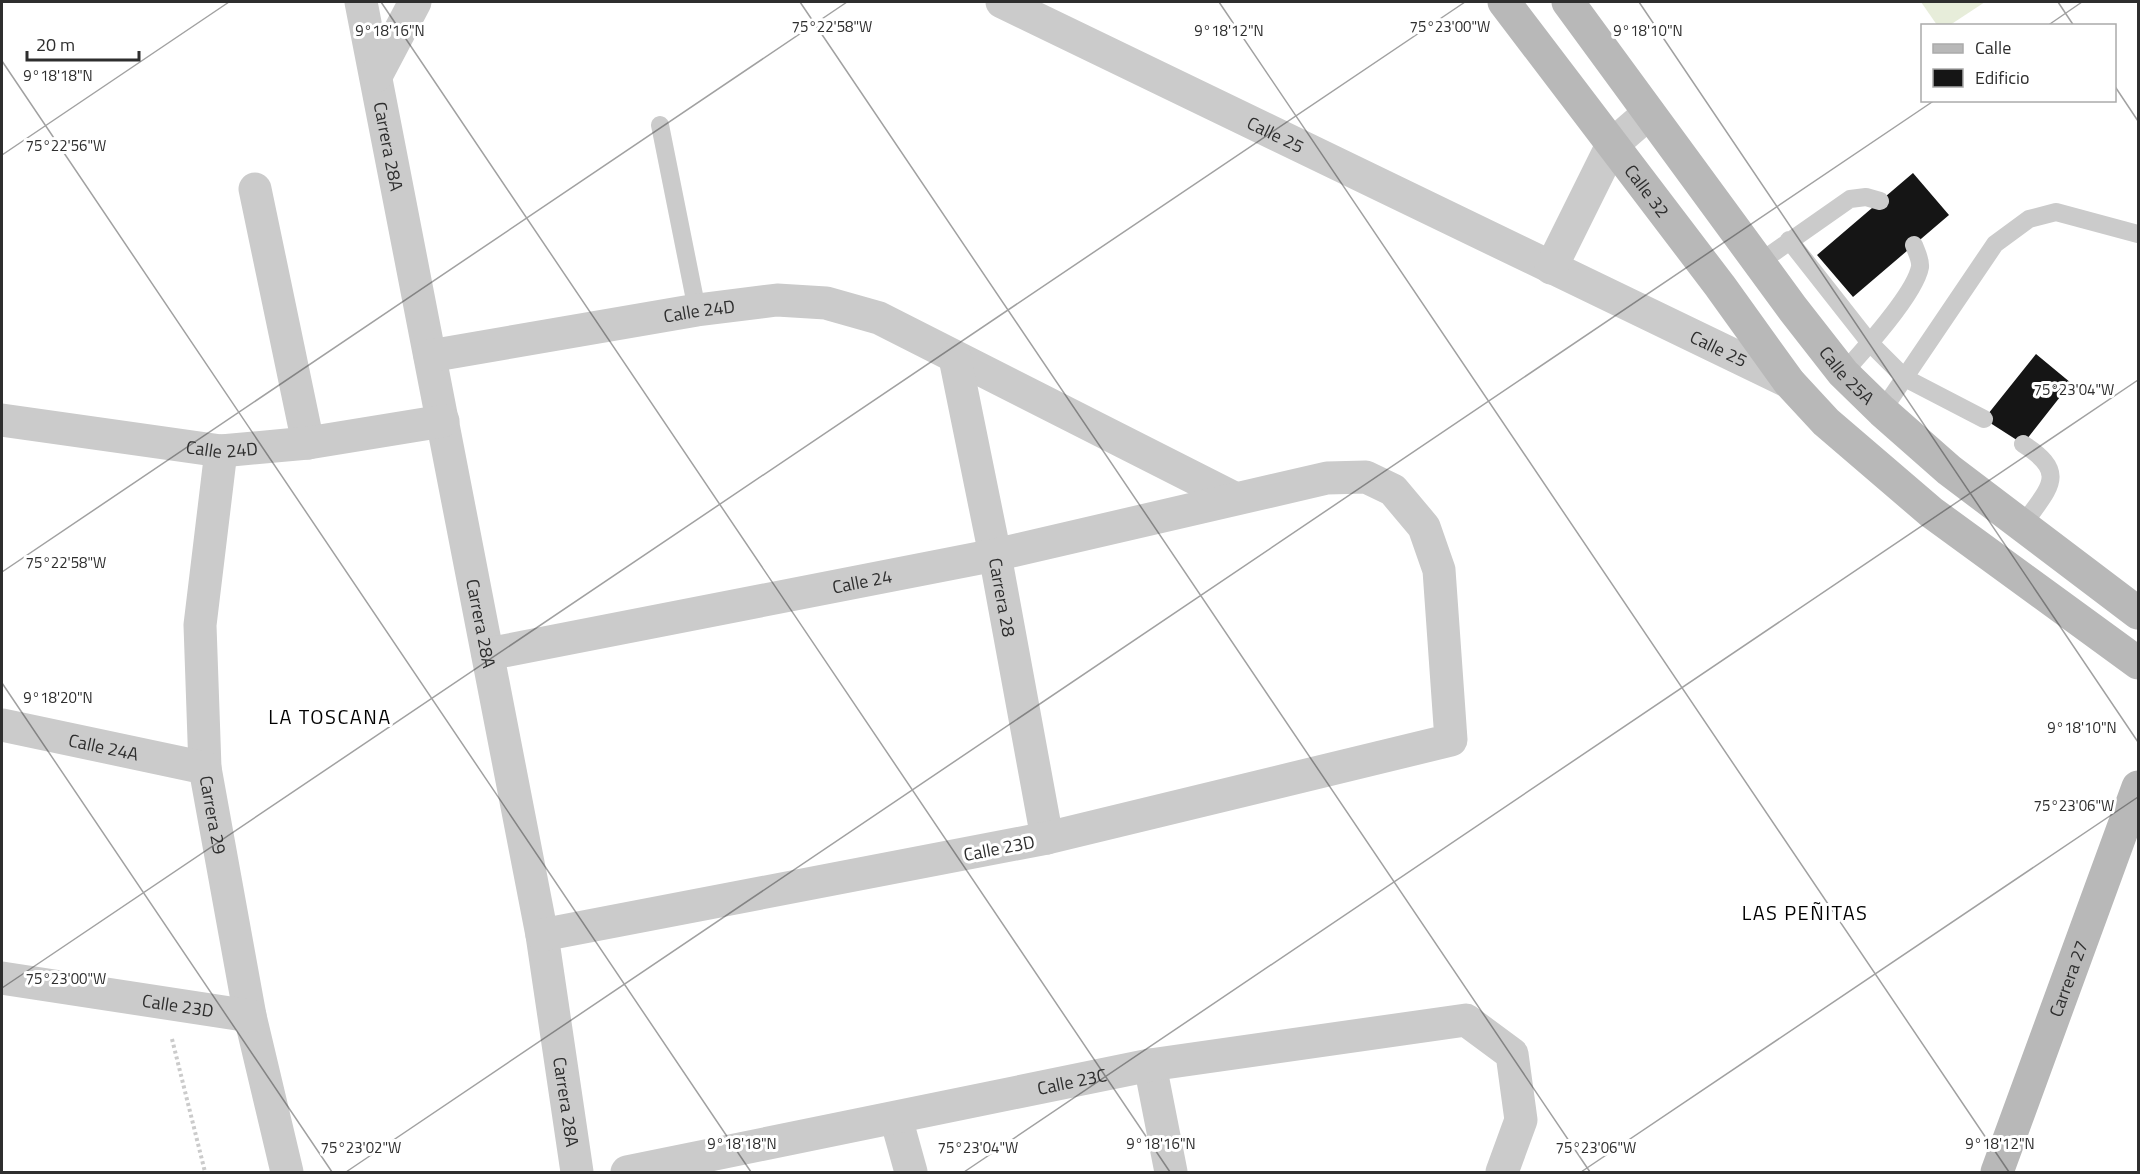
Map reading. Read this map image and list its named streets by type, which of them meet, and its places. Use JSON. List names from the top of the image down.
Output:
{
  "streets": {
    "main road": ["Calle 32", "Calle 25A", "Carrera 27"],
    "street": [
      "Calle 25",
      "Carrera 28A",
      "Calle 24D",
      "Calle 24",
      "Carrera 28",
      "Calle 24A",
      "Carrera 29",
      "Calle 23D",
      "Calle 23C"
    ]
  },
  "crossings": [
    ["Calle 25", "Calle 32"],
    ["Carrera 28A", "Calle 24D"],
    ["Carrera 28A", "Calle 24"],
    ["Carrera 28A", "Calle 23D"],
    ["Calle 24D", "Calle 24"],
    ["Calle 24D", "Carrera 28"],
    ["Calle 24D", "Carrera 29"],
    ["Calle 24", "Carrera 28"],
    ["Calle 24", "Calle 23D"],
    ["Carrera 28", "Calle 23D"],
    ["Calle 24A", "Carrera 29"],
    ["Carrera 29", "Calle 23D"]
  ],
  "districts": ["LA TOSCANA", "LAS PEÑITAS"],
  "legend": ["Calle", "Edificio"],
  "scale_bar": "20 m",
  "coordinates": [
    "75°22'58\"W",
    "75°23'00\"W",
    "9°18'16\"N",
    "9°18'12\"N",
    "9°18'10\"N",
    "9°18'18\"N",
    "75°22'56\"W",
    "75°23'04\"W",
    "9°18'20\"N",
    "75°23'06\"W",
    "75°23'02\"W"
  ]
}
